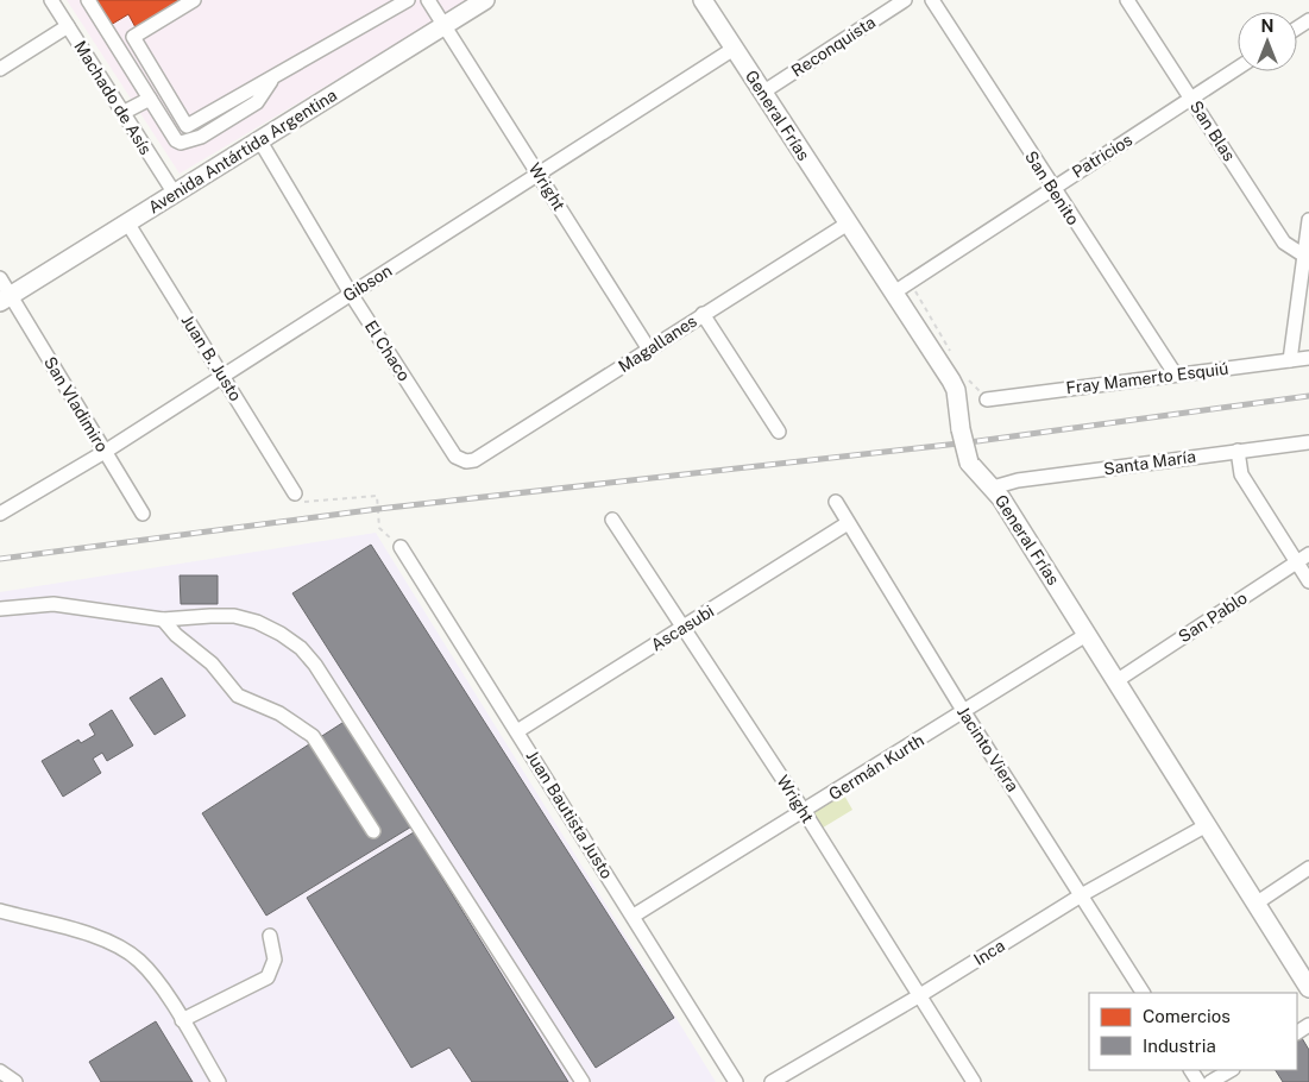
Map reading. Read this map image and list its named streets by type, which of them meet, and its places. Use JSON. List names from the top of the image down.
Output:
{
  "streets": {
    "main road": ["General Frías", "Avenida Antártida Argentina"],
    "street": [
      "Reconquista",
      "Machado de Asís",
      "San Blas",
      "Patricios",
      "Wright",
      "San Benito",
      "Gibson",
      "Magallanes",
      "El Chaco",
      "Juan B. Justo",
      "Fray Mamerto Esquiú",
      "San Vladimiro",
      "Santa María",
      "San Pablo",
      "Ascasubi",
      "Jacinto Viera",
      "Germán Kurth",
      "Juan Bautista Justo",
      "Inca"
    ]
  },
  "crossings": [
    ["Reconquista", "General Frías"],
    ["Machado de Asís", "Avenida Antártida Argentina"],
    ["General Frías", "Patricios"],
    ["General Frías", "Gibson"],
    ["General Frías", "Magallanes"],
    ["General Frías", "Santa María"],
    ["General Frías", "San Pablo"],
    ["General Frías", "Germán Kurth"],
    ["General Frías", "Inca"],
    ["San Blas", "Patricios"],
    ["Avenida Antártida Argentina", "Wright"],
    ["Avenida Antártida Argentina", "El Chaco"],
    ["Avenida Antártida Argentina", "Juan B. Justo"],
    ["Avenida Antártida Argentina", "San Vladimiro"],
    ["Patricios", "San Benito"],
    ["Wright", "Gibson"],
    ["Wright", "Magallanes"],
    ["Wright", "Ascasubi"],
    ["Wright", "Germán Kurth"],
    ["Wright", "Inca"],
    ["San Benito", "Fray Mamerto Esquiú"],
    ["Gibson", "El Chaco"],
    ["Gibson", "Juan B. Justo"],
    ["Gibson", "San Vladimiro"],
    ["Magallanes", "El Chaco"],
    ["Ascasubi", "Jacinto Viera"],
    ["Ascasubi", "Juan Bautista Justo"],
    ["Jacinto Viera", "Germán Kurth"],
    ["Jacinto Viera", "Inca"],
    ["Germán Kurth", "Juan Bautista Justo"]
  ],
  "legend": ["Comercios", "Industria"],
  "north": "top"
}
